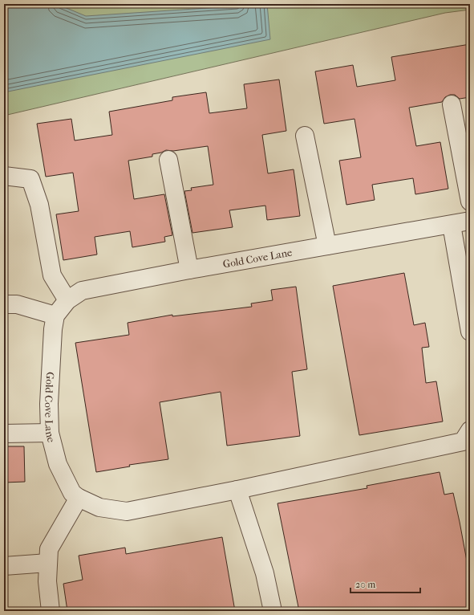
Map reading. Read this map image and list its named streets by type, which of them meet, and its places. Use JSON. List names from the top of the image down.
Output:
{
  "streets": {
    "street": ["Gold Cove Lane"]
  },
  "scale_bar": "20 m"
}
